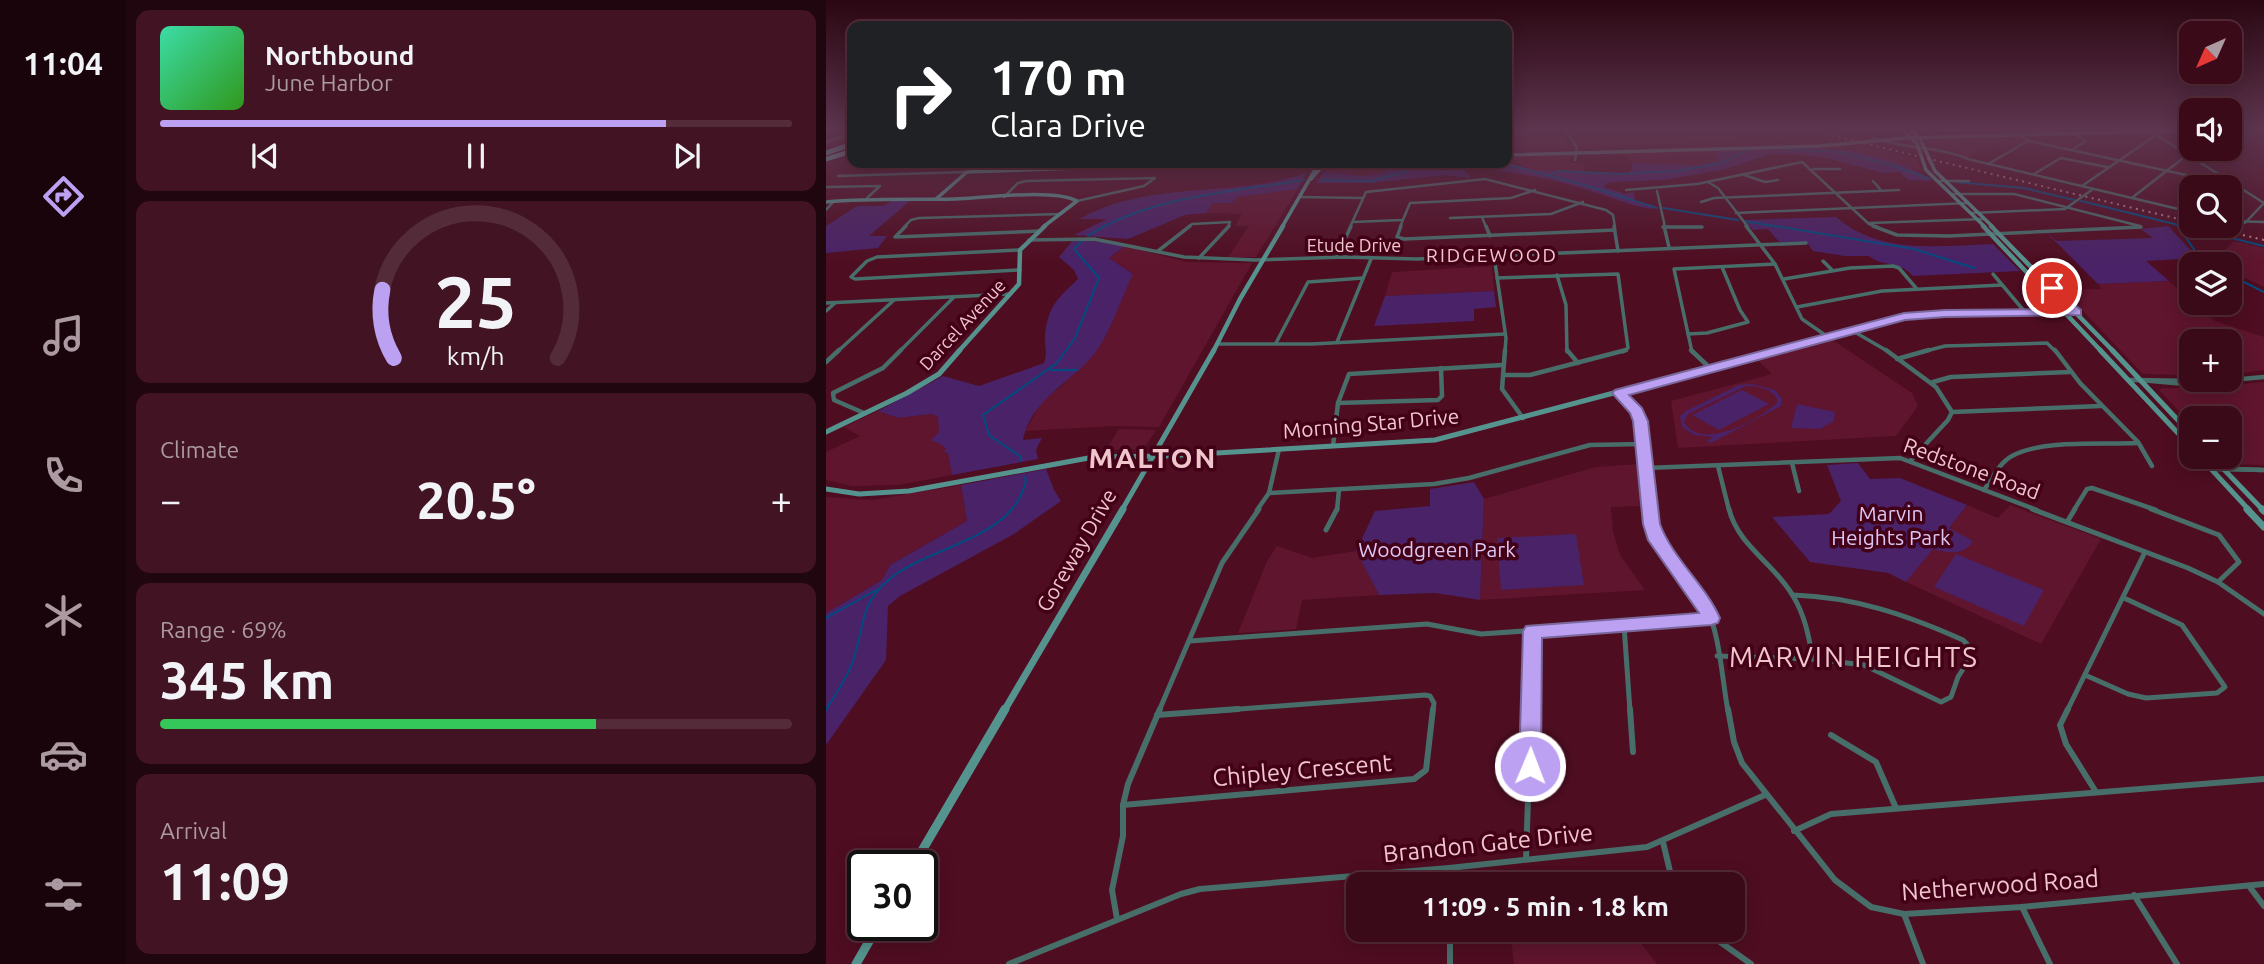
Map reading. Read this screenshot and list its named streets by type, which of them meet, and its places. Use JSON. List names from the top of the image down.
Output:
{
  "streets": {
    "main road": ["Darcel Avenue", "Morning Star Drive", "Goreway Drive"],
    "street": [
      "Etude Drive",
      "Redstone Road",
      "Chipley Crescent",
      "Brandon Gate Drive",
      "Netherwood Road"
    ]
  },
  "crossings": [
    ["Etude Drive", "Goreway Drive"],
    ["Morning Star Drive", "Goreway Drive"],
    ["Morning Star Drive", "Netherwood Road"],
    ["Redstone Road", "Netherwood Road"],
    ["Brandon Gate Drive", "Netherwood Road"]
  ],
  "districts": ["RIDGEWOOD", "MALTON", "MARVIN HEIGHTS"],
  "parks": ["Marvin Heights Park", "Woodgreen Park"],
  "north": "bottom left",
  "page": {
    "tabs": "11:04",
    "map_buttons": ["+", "−"],
    "turn": ["170 m", "Clara Drive"],
    "song": ["Northbound", "June Harbor"],
    "tile": [
      "Climate",
      ["Range · 69%", "345 km"],
      ["Arrival", "11:09"]
    ],
    "heat": ["−", "20.5°", "+"],
    "limit": "30",
    "trip": "11:09 · 5 min · 1.8 km",
    "gauge": ["25", "km/h"]
  }
}
